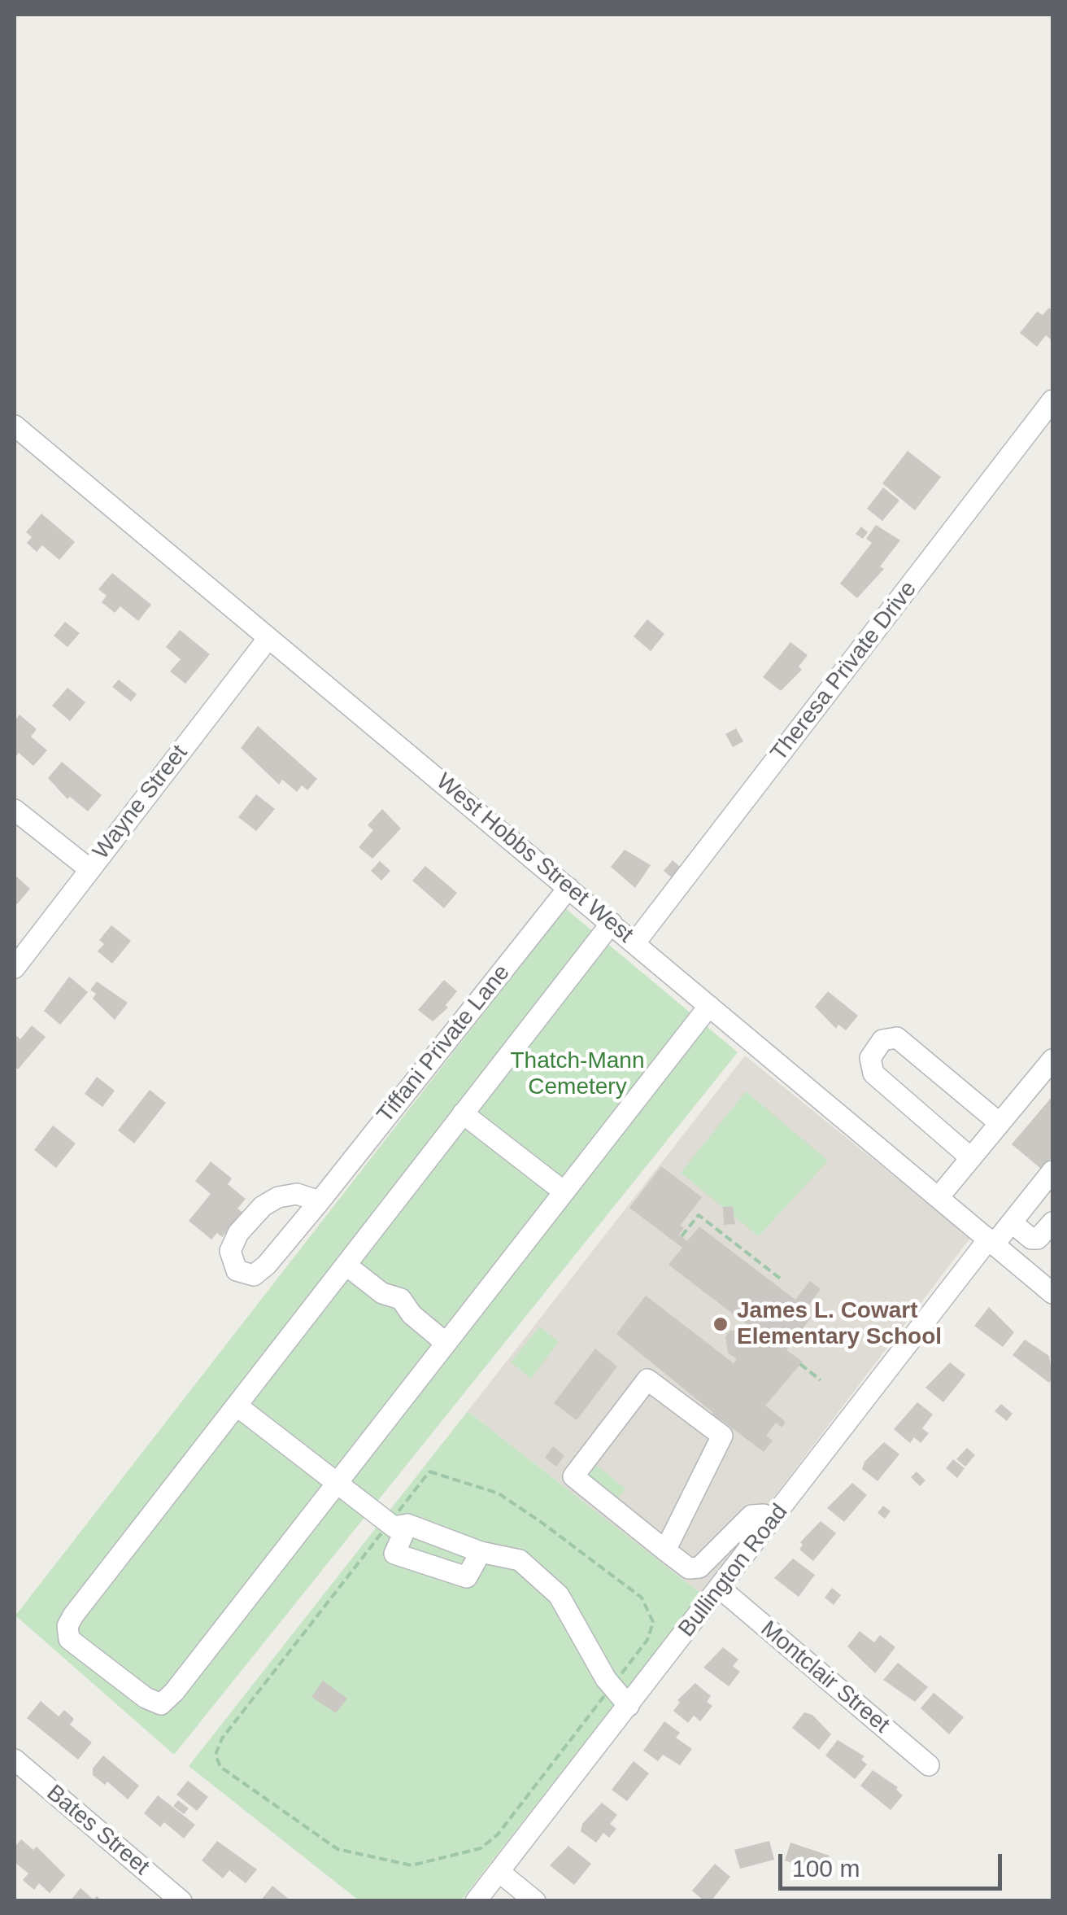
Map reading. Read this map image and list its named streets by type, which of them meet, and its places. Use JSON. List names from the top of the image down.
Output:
{
  "streets": {
    "street": [
      "Theresa Private Drive",
      "Wayne Street",
      "West Hobbs Street West",
      "Tiffani Private Lane",
      "Bullington Road",
      "Montclair Street",
      "Bates Street"
    ]
  },
  "crossings": [
    ["Theresa Private Drive", "West Hobbs Street West"],
    ["Wayne Street", "West Hobbs Street West"],
    ["West Hobbs Street West", "Tiffani Private Lane"],
    ["West Hobbs Street West", "Bullington Road"],
    ["Bullington Road", "Montclair Street"]
  ],
  "parks": ["Thatch-Mann Cemetery"],
  "places": ["James L. Cowart Elementary School"],
  "scale_bar": "100 m"
}
